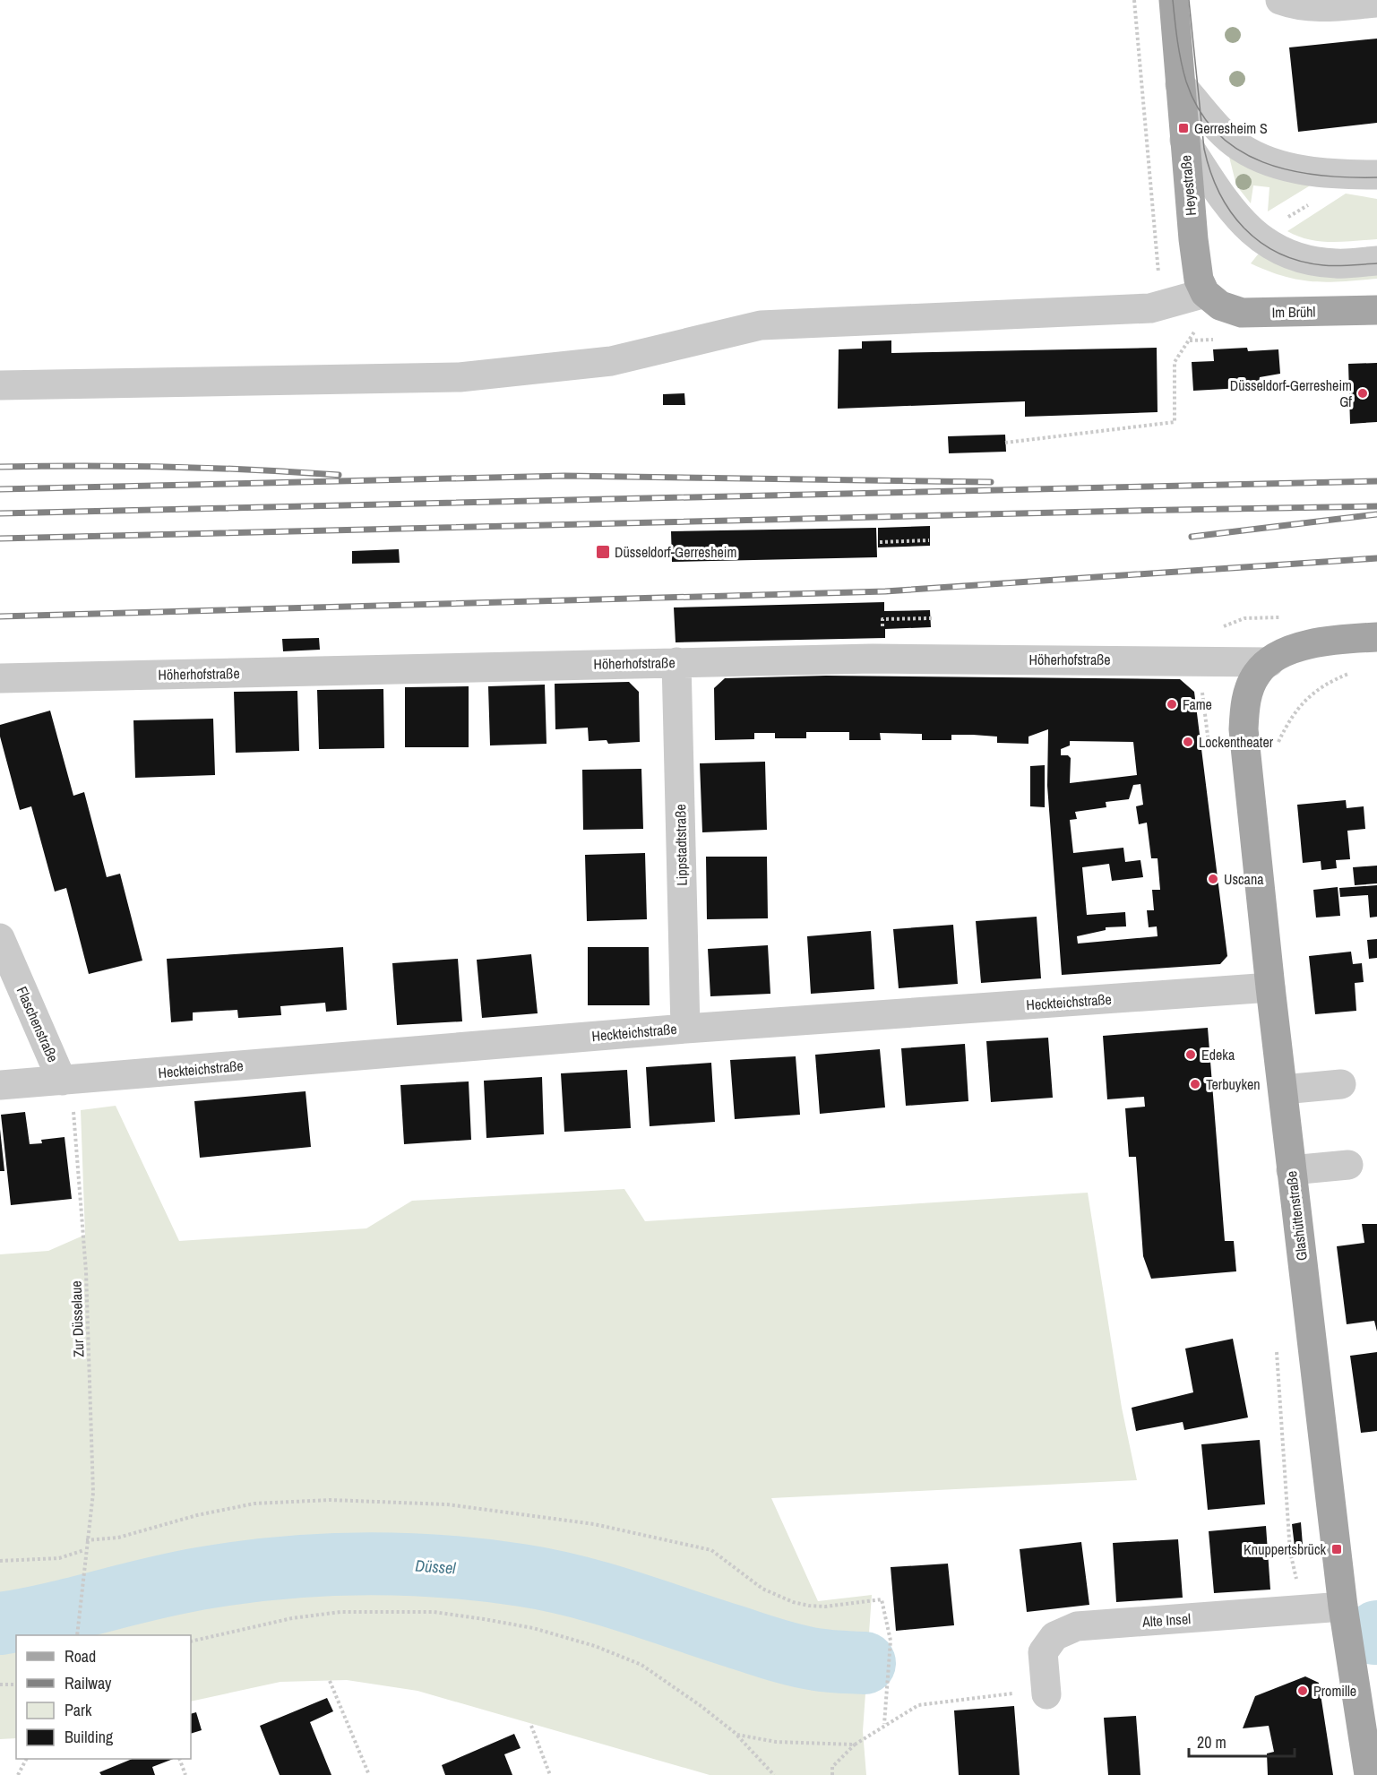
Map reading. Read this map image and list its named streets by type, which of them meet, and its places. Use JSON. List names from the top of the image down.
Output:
{
  "streets": {
    "main road": ["Heyestraße", "Im Brühl", "Glashüttenstraße"],
    "street": [
      "Höherhofstraße",
      "Lippstadtstraße",
      "Heckteichstraße",
      "Flaschenstraße",
      "Alte Insel"
    ],
    "path": ["Zur Düsselaue"]
  },
  "crossings": [
    ["Heyestraße", "Im Brühl"],
    ["Höherhofstraße", "Lippstadtstraße"],
    ["Höherhofstraße", "Glashüttenstraße"],
    ["Lippstadtstraße", "Heckteichstraße"],
    ["Heckteichstraße", "Flaschenstraße"],
    ["Heckteichstraße", "Glashüttenstraße"],
    ["Heckteichstraße", "Zur Düsselaue"],
    ["Flaschenstraße", "Zur Düsselaue"],
    ["Glashüttenstraße", "Alte Insel"]
  ],
  "water": ["Düssel"],
  "places": {
    "transit": ["Gerresheim S", "Düsseldorf-Gerresheim", "Knuppertsbrück"],
    "other": [
      "Düsseldorf-Gerresheim Gf",
      "Fame",
      "Lockentheater",
      "Uscana",
      "Edeka",
      "Terbuyken",
      "Promille"
    ]
  },
  "legend": [
    "Road",
    "Railway",
    "Park",
    "Building"
  ],
  "scale_bar": "20 m"
}
